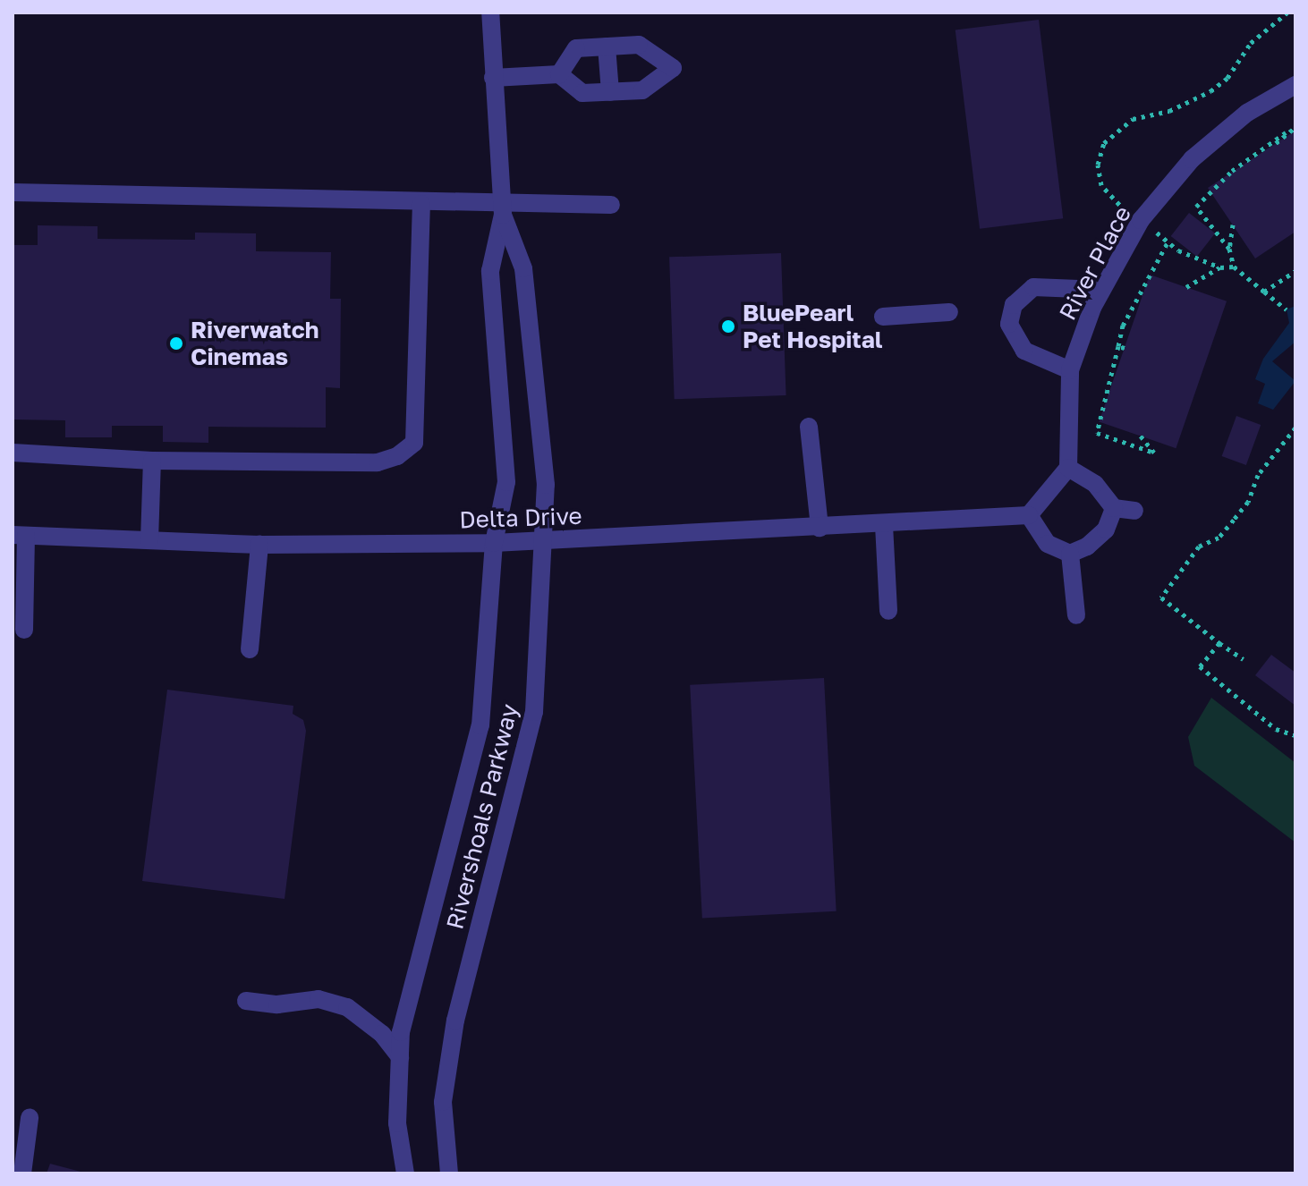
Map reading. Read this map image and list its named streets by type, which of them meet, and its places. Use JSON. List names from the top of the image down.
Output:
{
  "streets": {
    "street": ["River Place", "Delta Drive", "Rivershoals Parkway"]
  },
  "crossings": [
    ["River Place", "Delta Drive"],
    ["Delta Drive", "Rivershoals Parkway"]
  ],
  "places": ["BluePearl Pet Hospital", "Riverwatch Cinemas"]
}
